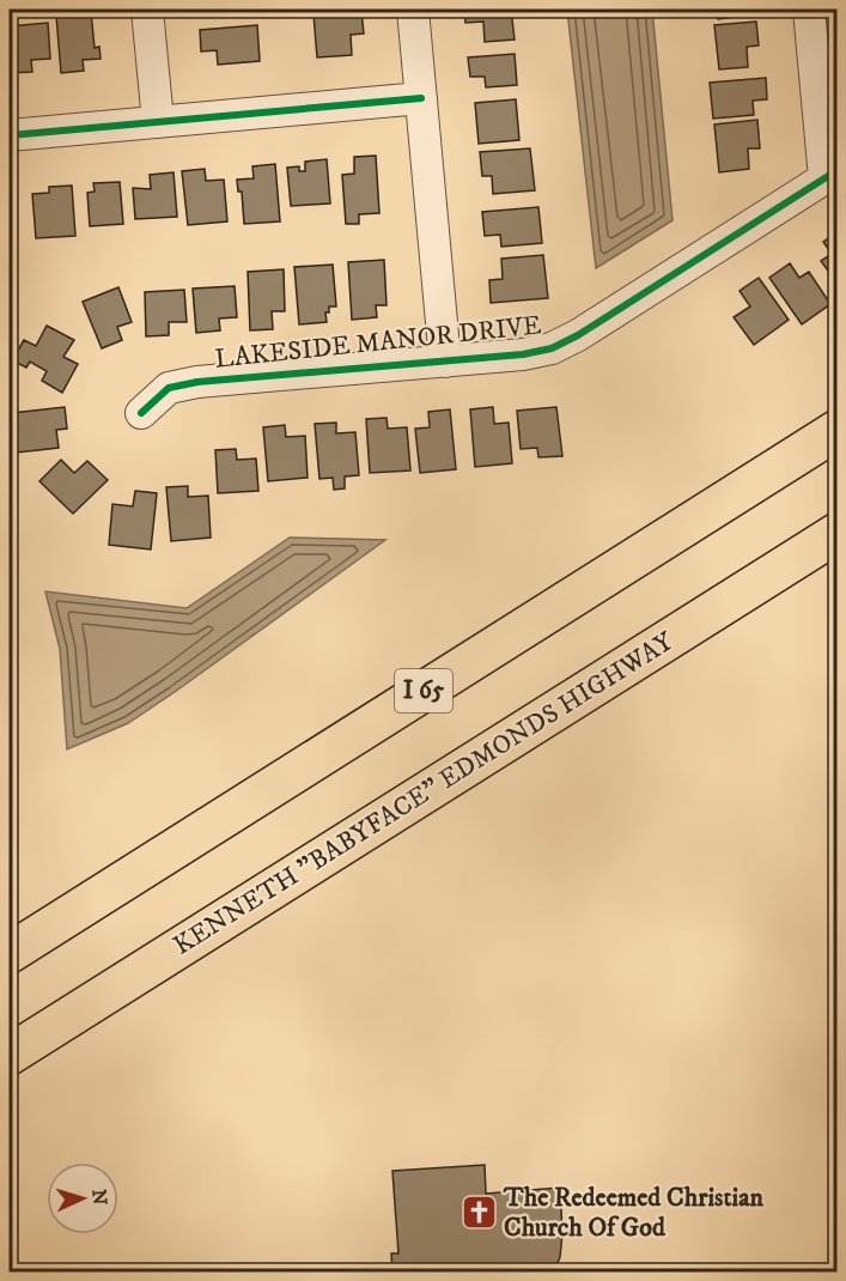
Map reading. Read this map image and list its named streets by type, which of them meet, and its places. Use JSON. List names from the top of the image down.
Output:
{
  "streets": {
    "highway": ["I 65", "KENNETH \"BABYFACE\" EDMONDS HIGHWAY"],
    "street": ["LAKESIDE MANOR DRIVE"]
  },
  "places": {
    "church": ["The Redeemed Christian Church Of God"]
  },
  "north": "right"
}
